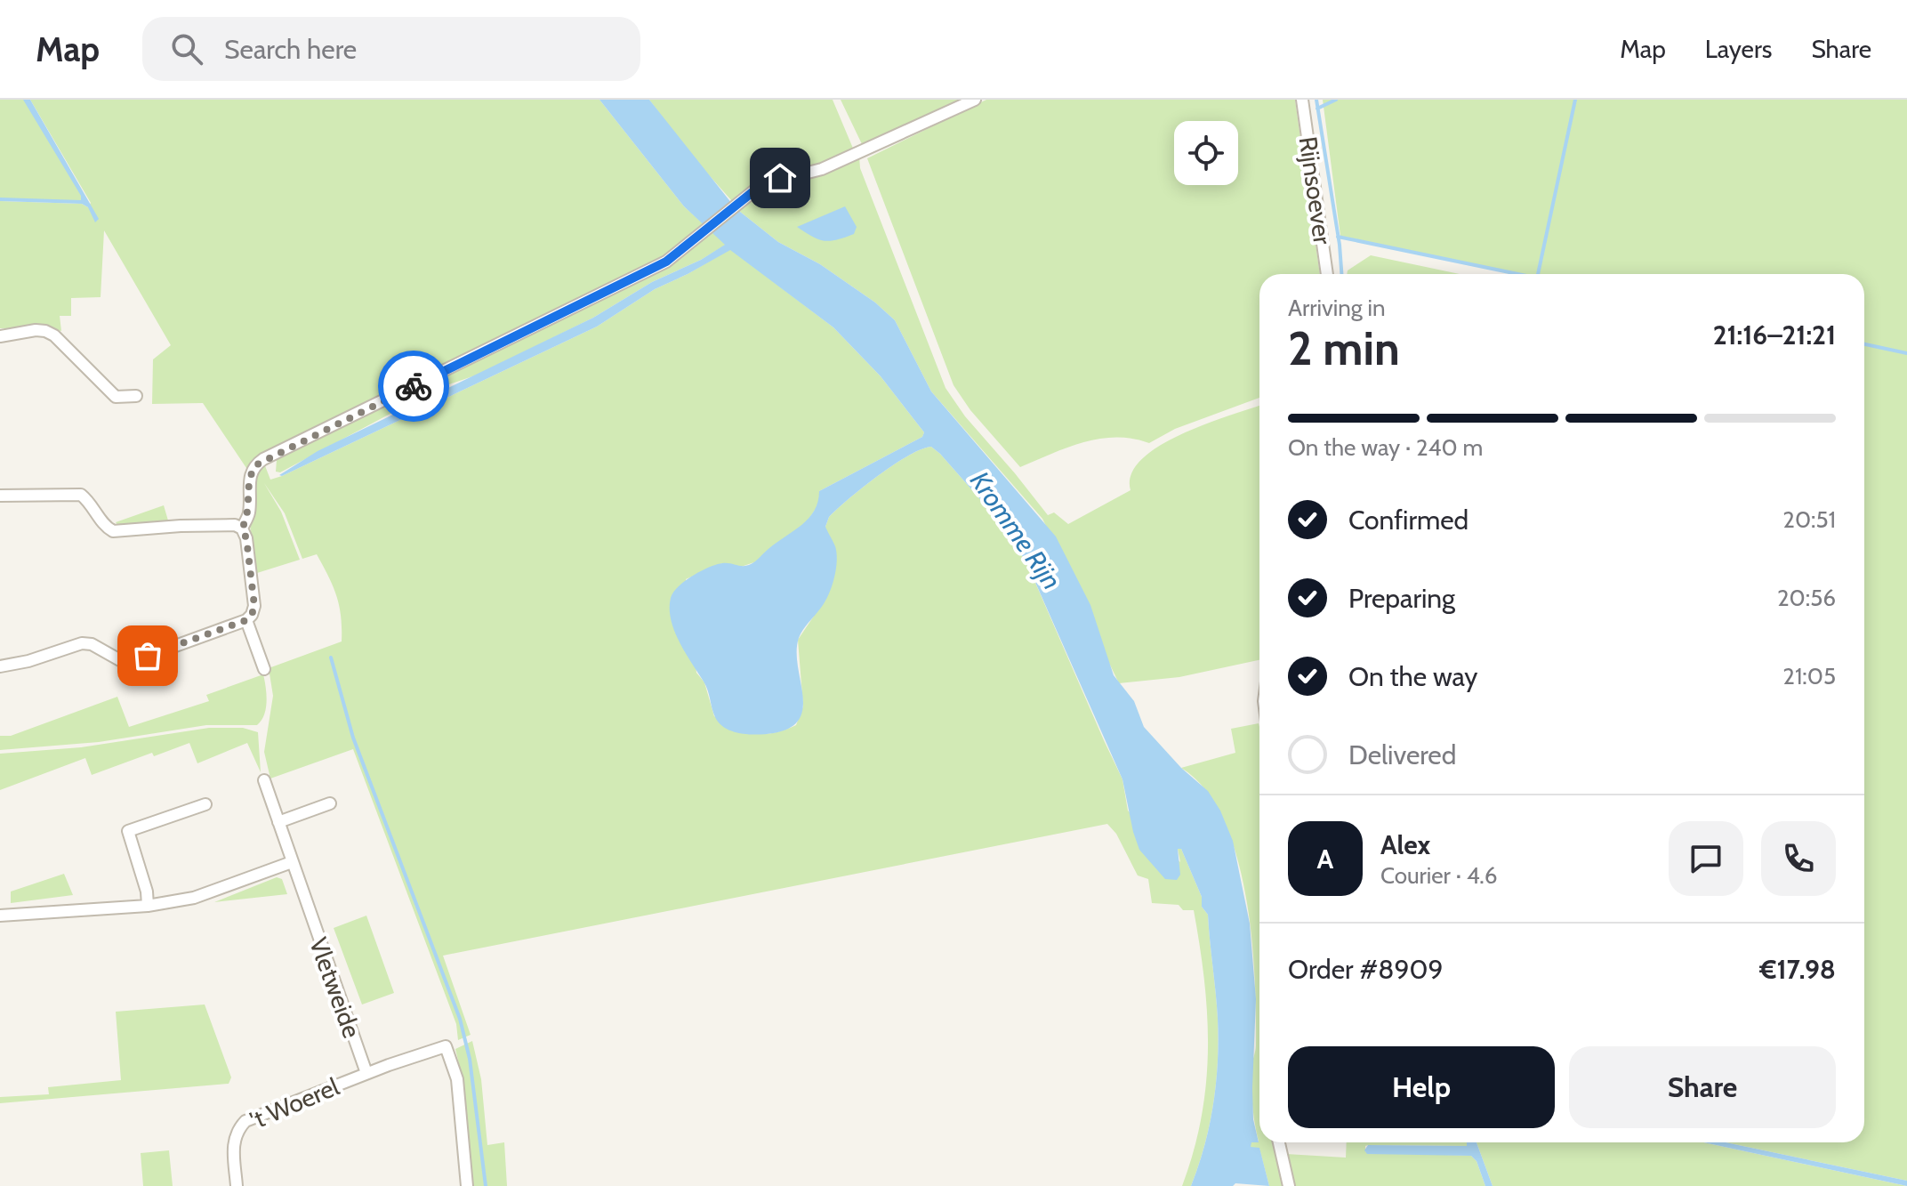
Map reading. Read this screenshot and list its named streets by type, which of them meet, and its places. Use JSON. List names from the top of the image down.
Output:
{
  "streets": {
    "street": ["Rijnsoever", "Vletweide", "'t Woerel"]
  },
  "crossings": [
    ["Vletweide", "'t Woerel"]
  ],
  "water": ["Kromme Rijn"],
  "page": {
    "header": "Map",
    "search": "Search here",
    "nav": ["Map", "Layers", "Share"],
    "heading": ["2 min", "Arriving in", "21:16–21:21"],
    "panel": [
      "Alex",
      "Courier · 4.6",
      "Order #8909",
      "€17.98"
    ],
    "bar": "On the way · 240 m",
    "list": [
      ["Confirmed", "20:51"],
      ["Preparing", "20:56"],
      ["On the way", "21:05"],
      "Delivered"
    ],
    "round": "A",
    "buttons": ["Help", "Share"]
  }
}
